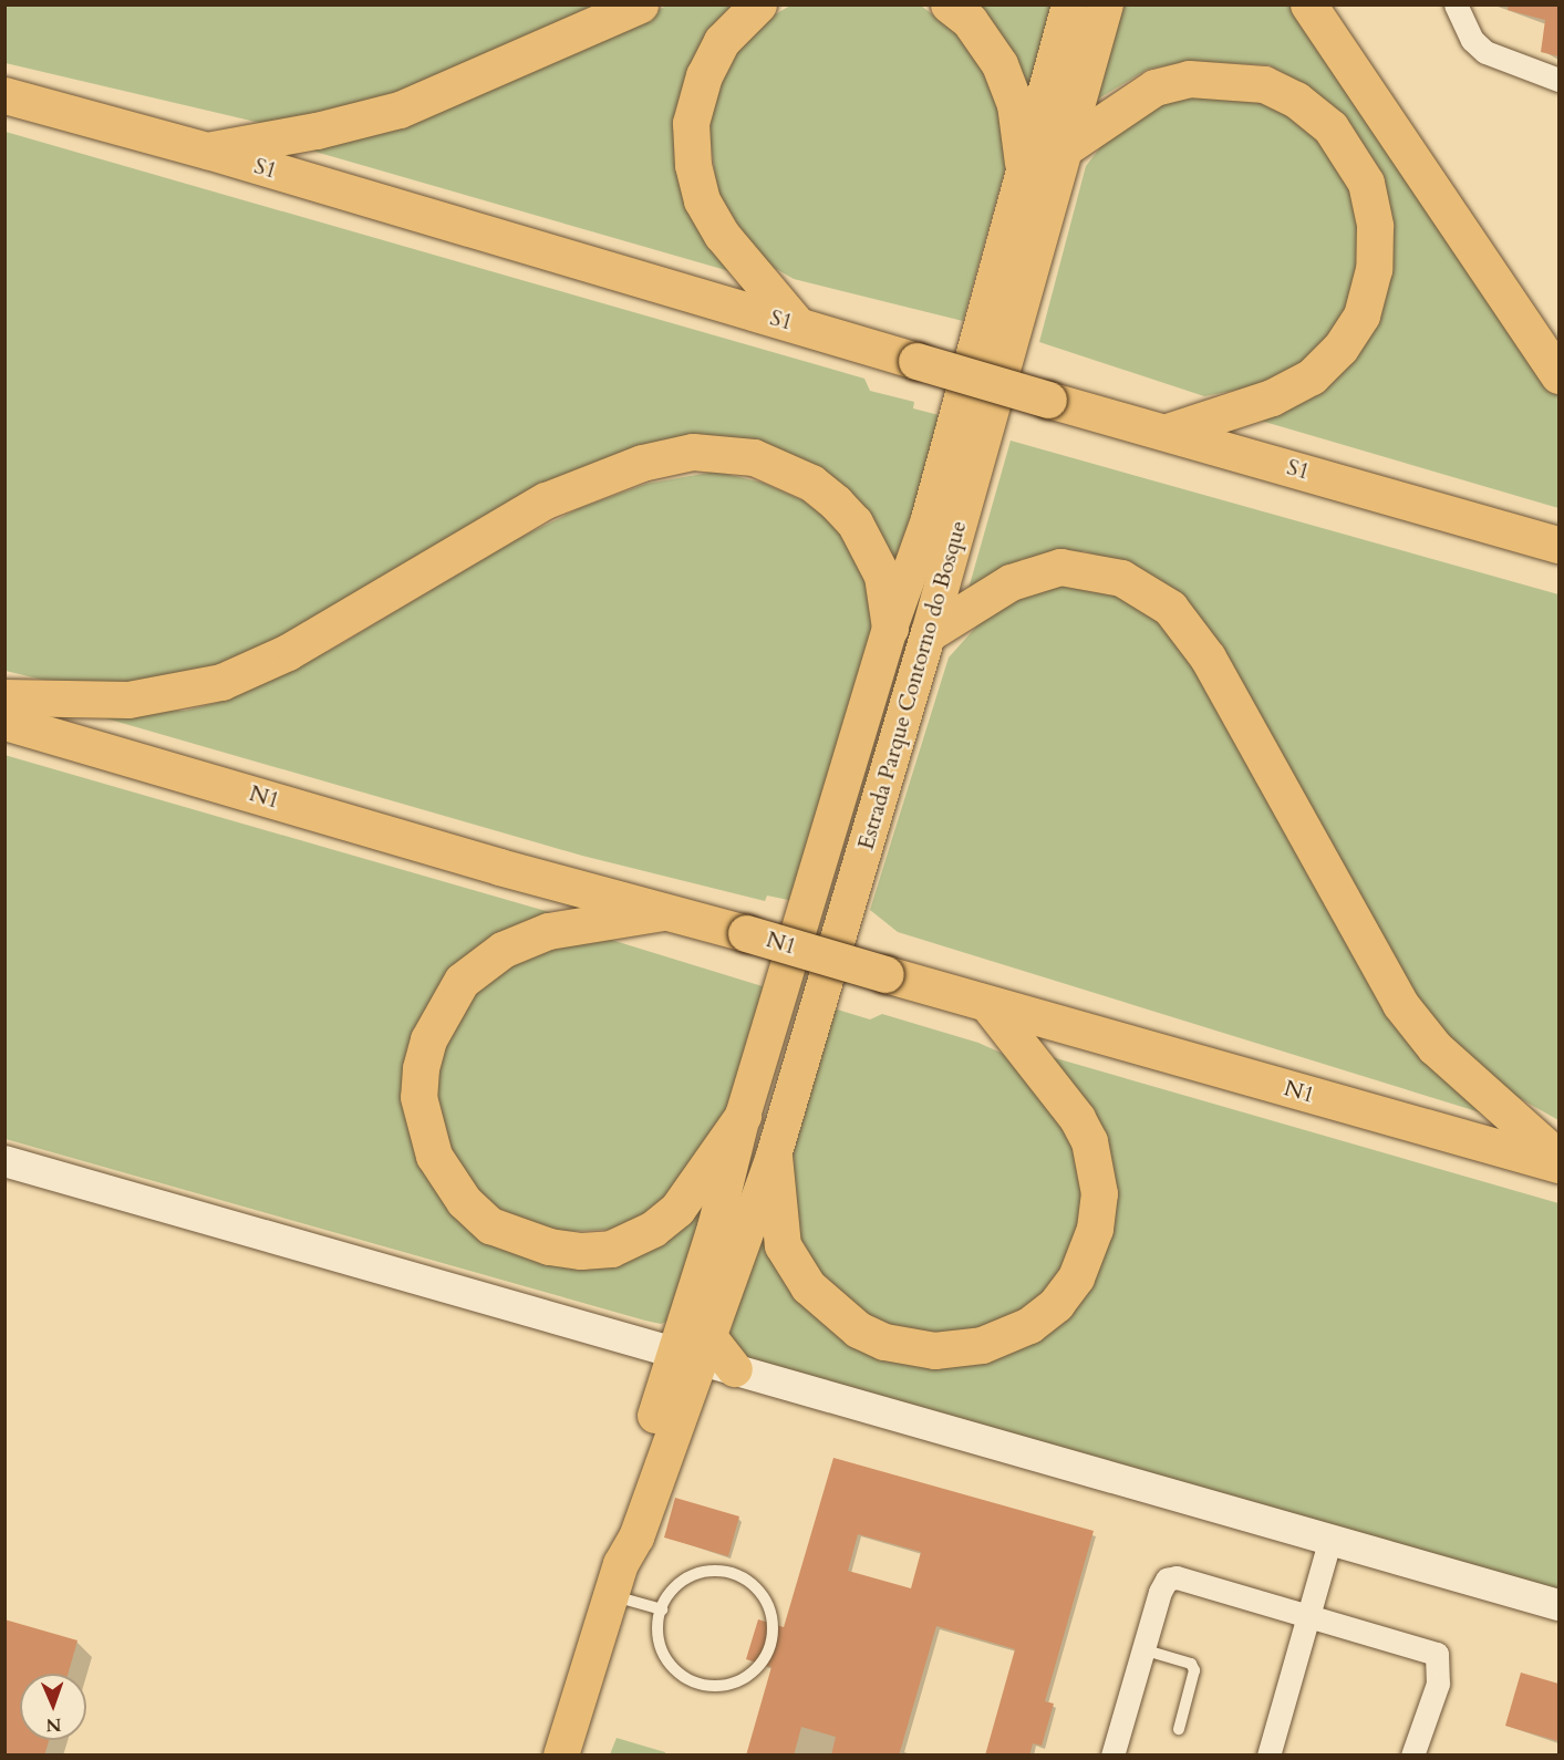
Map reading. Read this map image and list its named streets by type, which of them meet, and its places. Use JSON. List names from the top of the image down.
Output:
{
  "streets": {
    "highway": ["S1", "N1"],
    "main road": ["Estrada Parque Contorno do Bosque"]
  },
  "north": "bottom"
}
